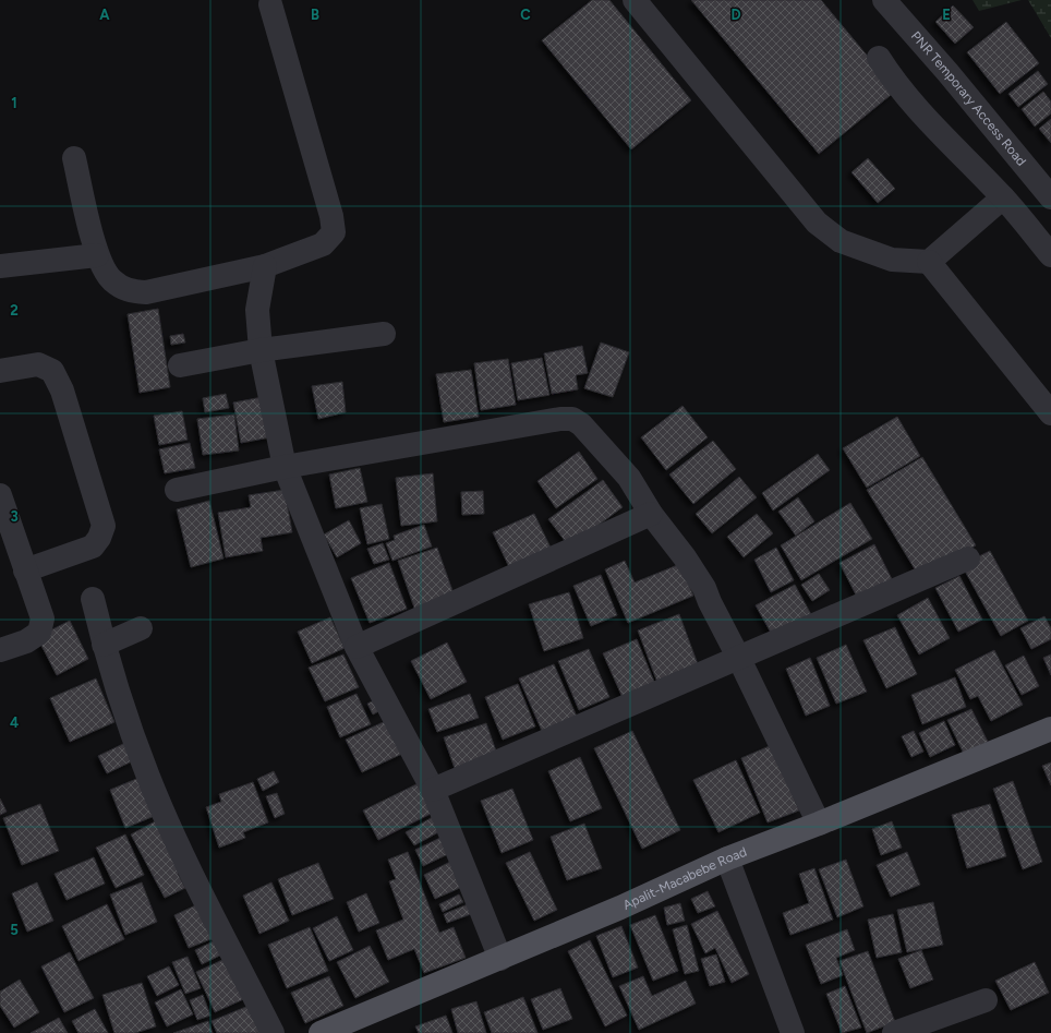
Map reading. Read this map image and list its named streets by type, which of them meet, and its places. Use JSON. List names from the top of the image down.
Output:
{
  "streets": {
    "main road": ["Apalit-Macabebe Road"],
    "street": ["PNR Temporary Access Road"]
  },
  "grid": {
    "columns": [
      "A",
      "B",
      "C",
      "D",
      "E"
    ],
    "rows": [
      "1",
      "2",
      "3",
      "4",
      "5"
    ]
  }
}
